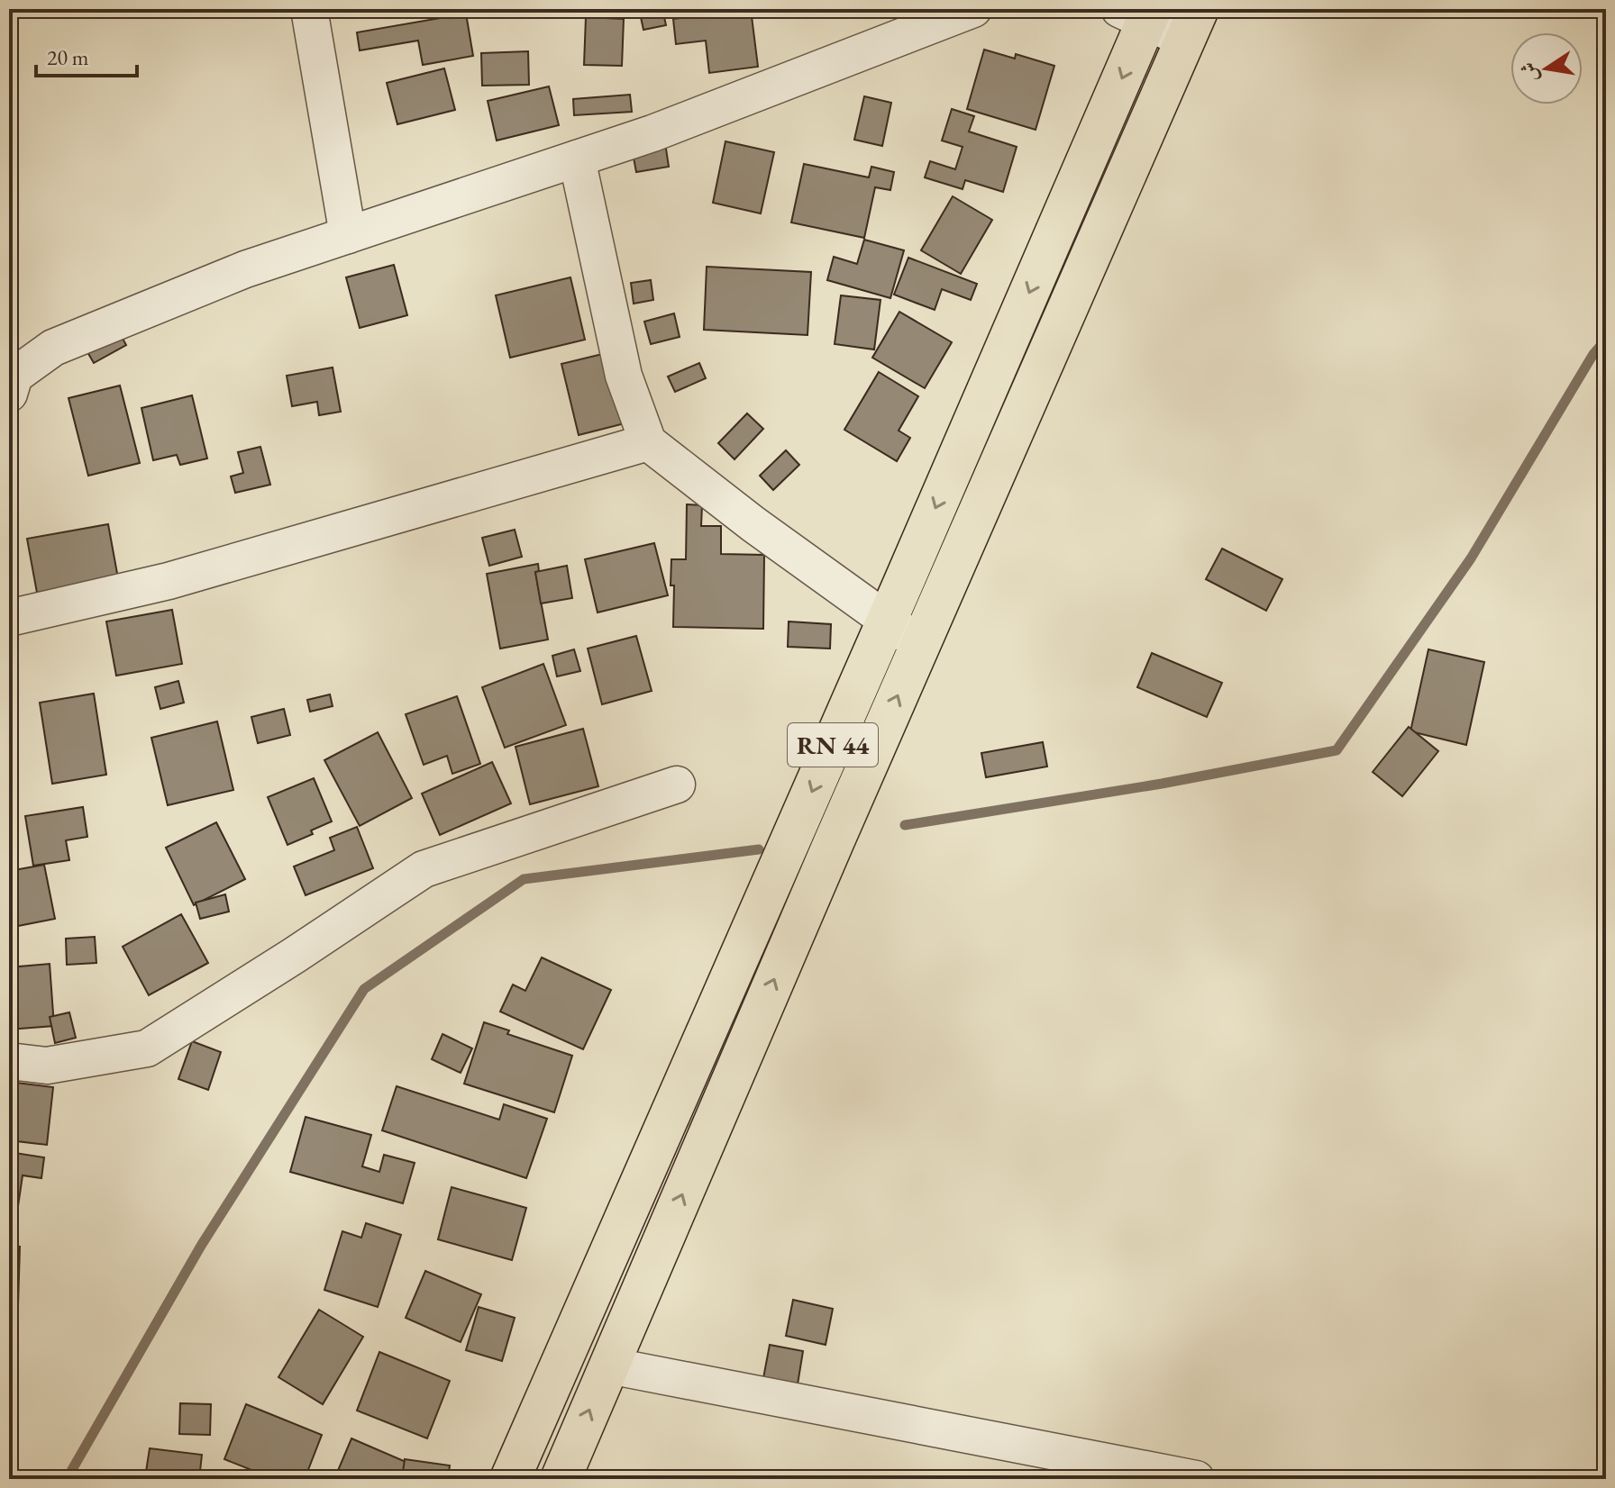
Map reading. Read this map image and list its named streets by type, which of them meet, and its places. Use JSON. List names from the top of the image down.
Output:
{
  "streets": {
    "highway": ["RN 44"]
  },
  "scale_bar": "20 m",
  "north": "left"
}
